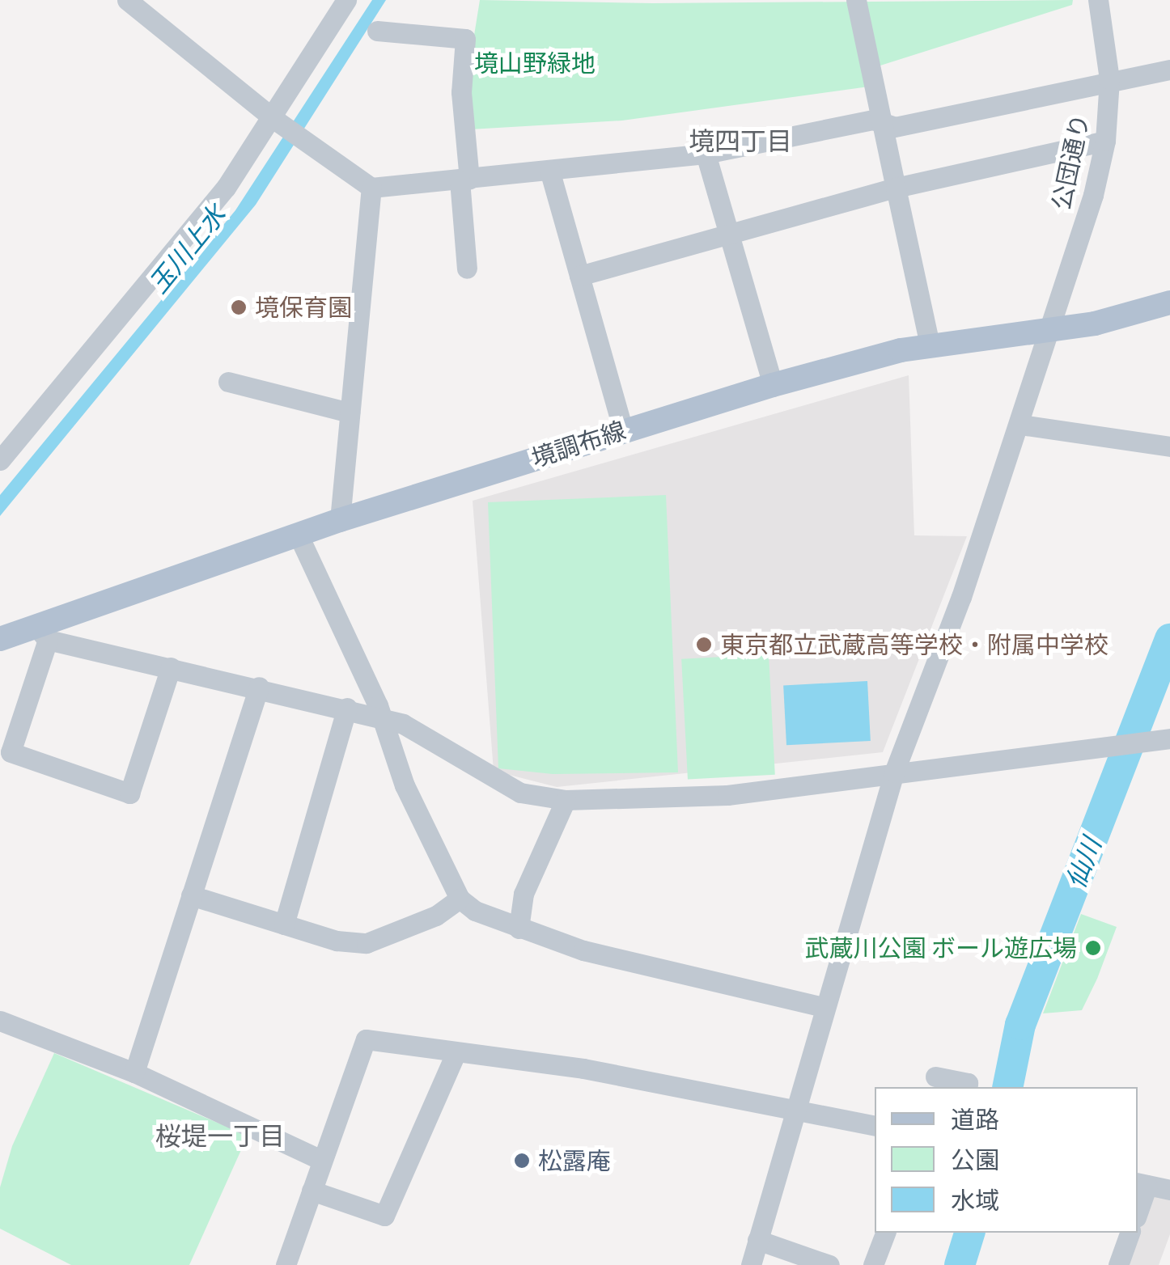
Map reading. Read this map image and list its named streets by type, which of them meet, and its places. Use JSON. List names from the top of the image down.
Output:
{
  "streets": {
    "main road": ["境調布線"],
    "street": ["公団通り"]
  },
  "crossings": [
    ["公団通り", "境調布線"]
  ],
  "districts": ["境四丁目", "桜堤一丁目"],
  "water": ["玉川上水", "仙川"],
  "parks": ["境山野緑地"],
  "places": [
    "境保育園",
    "東京都立武蔵高等学校・附属中学校",
    "武蔵川公園 ボール遊広場",
    "松露庵"
  ],
  "legend": ["道路", "公園", "水域"]
}
